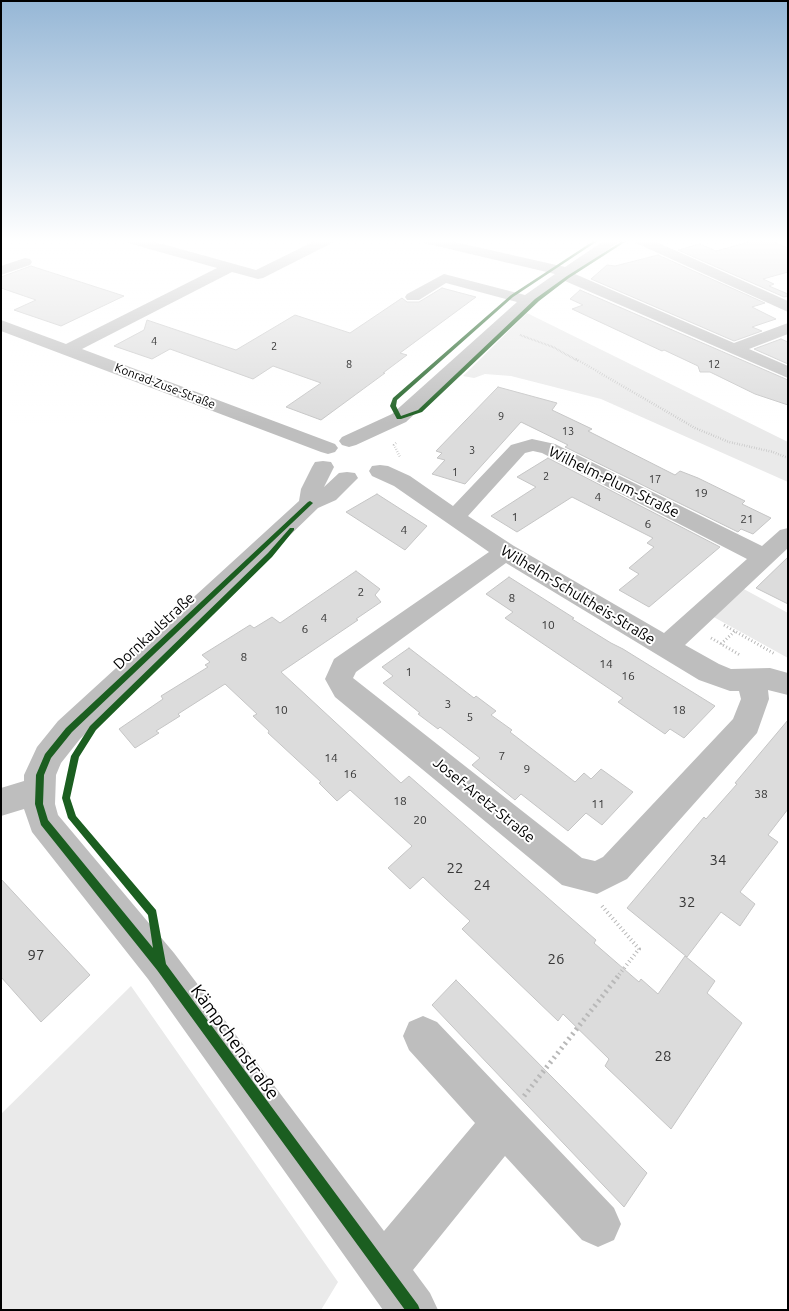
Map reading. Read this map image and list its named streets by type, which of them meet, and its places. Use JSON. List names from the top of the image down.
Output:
{
  "streets": {
    "street": [
      "Konrad-Zuse-Straße",
      "Wilhelm-Plum-Straße",
      "Wilhelm-Schultheis-Straße",
      "Dornkaulstraße",
      "Josef-Aretz-Straße",
      "Kämpchenstraße"
    ]
  },
  "crossings": [
    ["Konrad-Zuse-Straße", "Wilhelm-Schultheis-Straße"],
    ["Konrad-Zuse-Straße", "Dornkaulstraße"],
    ["Wilhelm-Plum-Straße", "Wilhelm-Schultheis-Straße"],
    ["Wilhelm-Schultheis-Straße", "Dornkaulstraße"],
    ["Wilhelm-Schultheis-Straße", "Josef-Aretz-Straße"],
    ["Dornkaulstraße", "Kämpchenstraße"]
  ],
  "house_numbers": [
    "4",
    "2",
    "8",
    "12",
    "9",
    "13",
    "3",
    "1",
    "2",
    "17",
    "19",
    "4",
    "1",
    "21",
    "6",
    "4",
    "2",
    "8",
    "4",
    "10",
    "6",
    "8",
    "14",
    "1",
    "16",
    "3",
    "10",
    "18",
    "5",
    "7",
    "14",
    "9",
    "16",
    "38",
    "18",
    "11",
    "20",
    "34",
    "22",
    "24",
    "32",
    "97",
    "26",
    "28"
  ]
}
